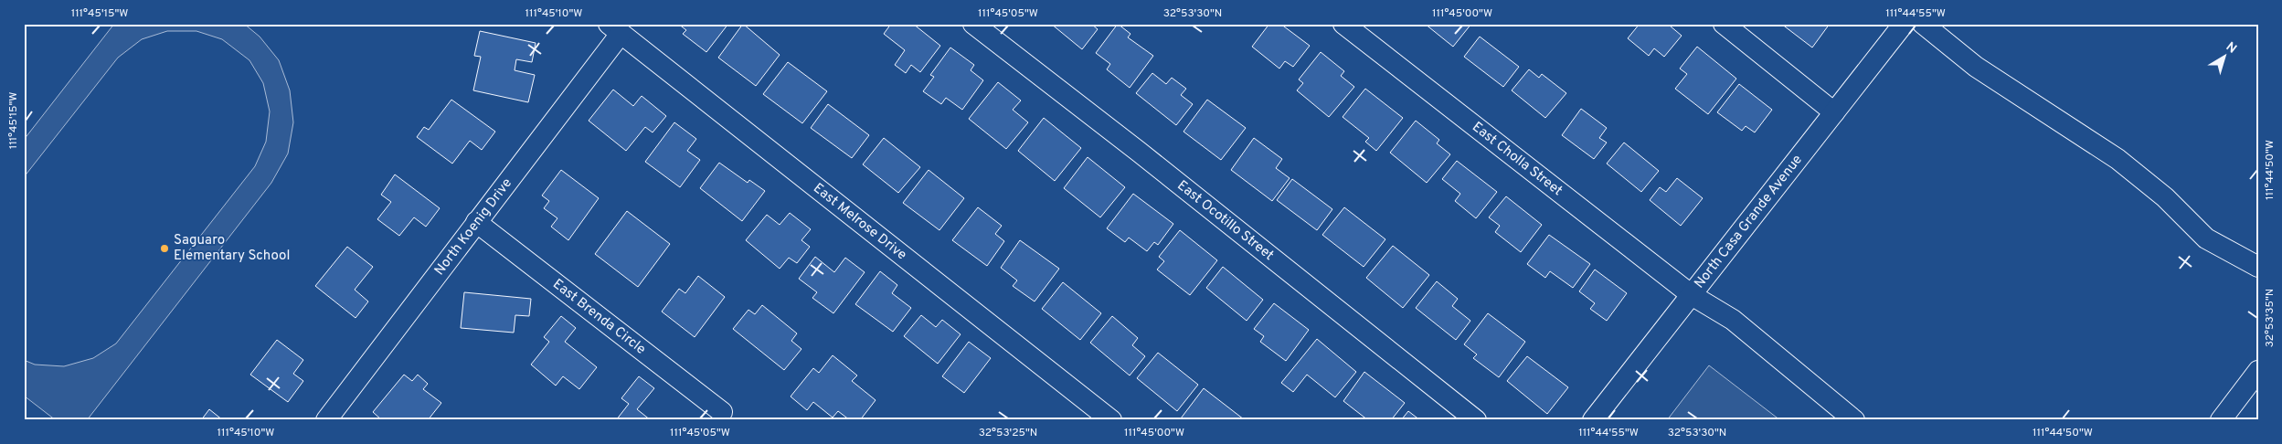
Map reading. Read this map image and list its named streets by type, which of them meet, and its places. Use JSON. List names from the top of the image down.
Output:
{
  "streets": {
    "street": [
      "East Cholla Street",
      "East Ocotillo Street",
      "East Melrose Drive",
      "North Casa Grande Avenue",
      "North Koenig Drive",
      "East Brenda Circle"
    ]
  },
  "crossings": [
    ["East Cholla Street", "North Casa Grande Avenue"],
    ["East Melrose Drive", "North Koenig Drive"],
    ["North Koenig Drive", "East Brenda Circle"]
  ],
  "places": ["Saguaro Elementary School"],
  "north": "top right",
  "coordinates": [
    "111°45'15\"W",
    "111°45'10\"W",
    "111°45'05\"W",
    "32°53'30\"N",
    "111°45'00\"W",
    "111°44'55\"W",
    "111°44'50\"W",
    "32°53'35\"N",
    "32°53'25\"N"
  ]
}
